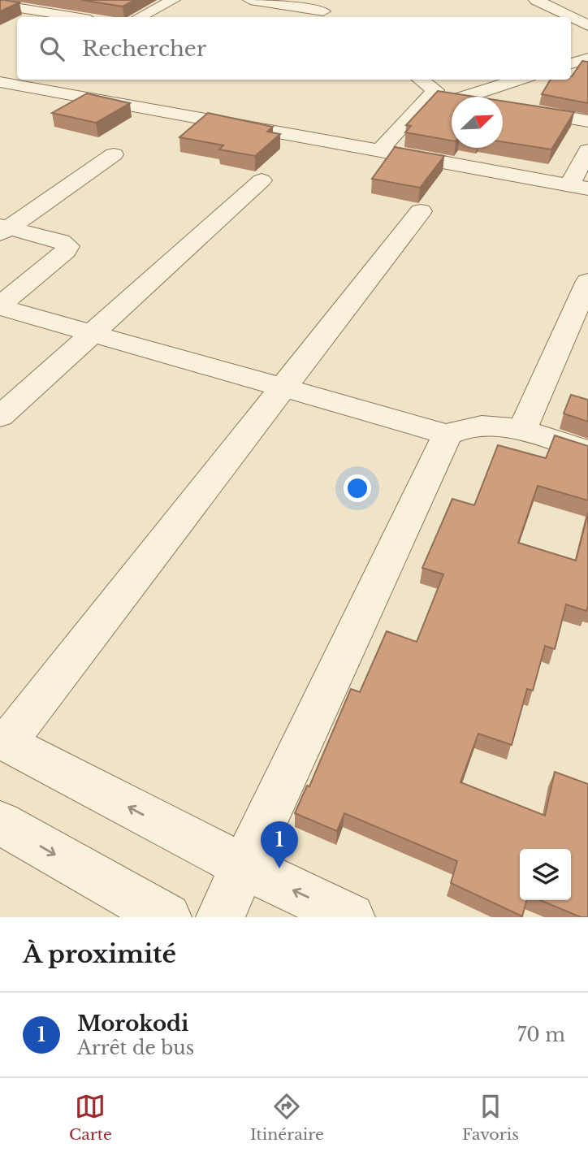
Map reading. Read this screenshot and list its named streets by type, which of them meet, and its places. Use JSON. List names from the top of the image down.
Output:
{
  "north": "top right",
  "page": {
    "search": "Rechercher",
    "pins": "1",
    "heading": "À proximité",
    "list": [
      {
        "mark": "1",
        "name": "Morokodi",
        "note": "Arrêt de bus",
        "value": "70 m"
      }
    ],
    "nav": ["Carte", "Itinéraire", "Favoris"]
  }
}
